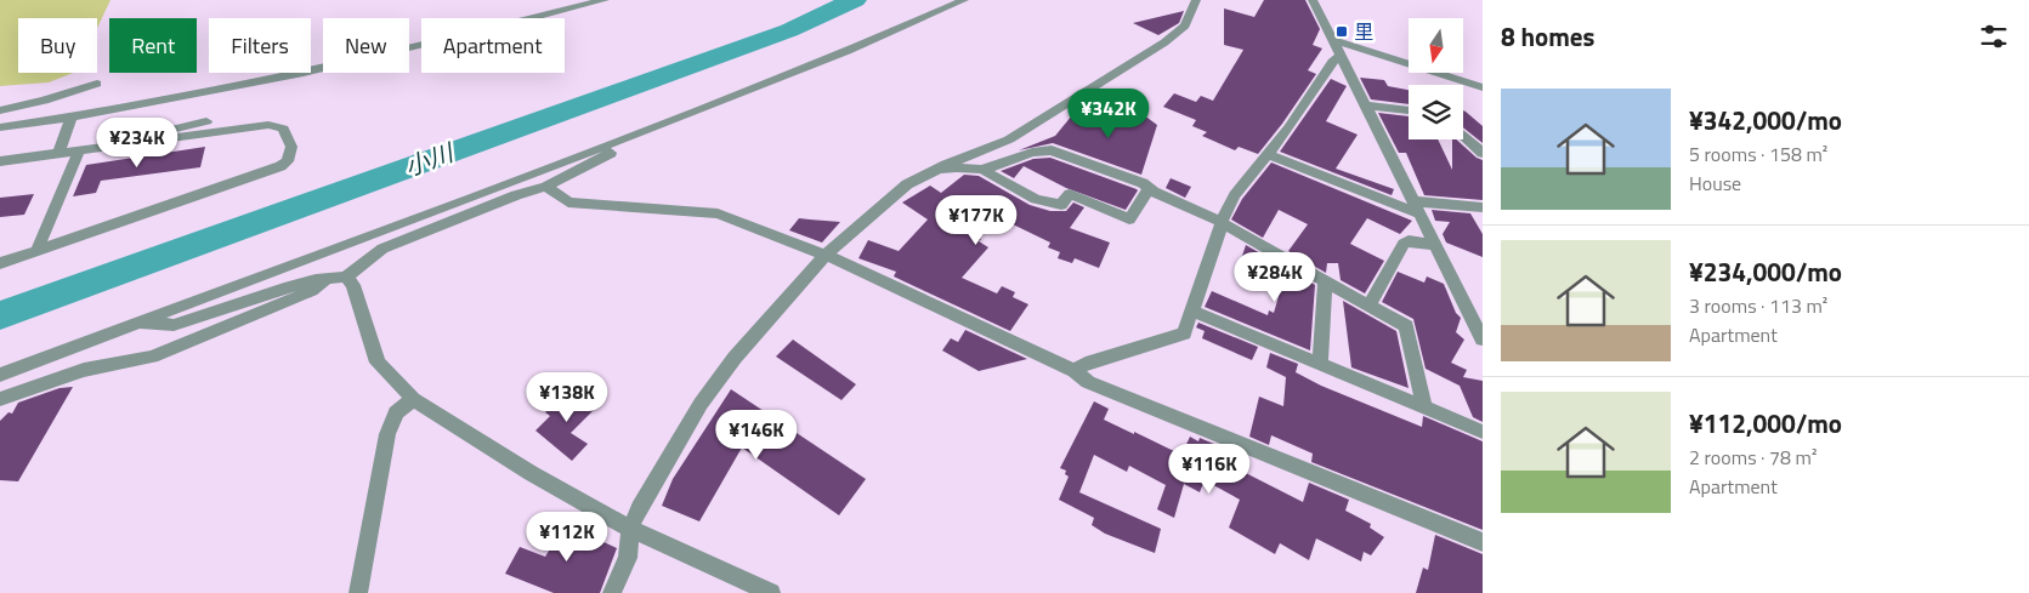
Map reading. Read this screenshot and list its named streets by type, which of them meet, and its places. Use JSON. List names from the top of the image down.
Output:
{
  "water": ["小川"],
  "places": {
    "transit": ["里"]
  },
  "north": "bottom",
  "page": {
    "heading": "8 homes",
    "chip": [
      "Buy",
      "Rent",
      "Filters",
      "New",
      "Apartment"
    ],
    "list": [
      {
        "name": "¥342,000/mo",
        "note": "5 rooms · 158 m² · House"
      },
      {
        "name": "¥234,000/mo",
        "note": "3 rooms · 113 m² · Apartment"
      },
      {
        "name": "¥112,000/mo",
        "note": "2 rooms · 78 m² · Apartment"
      }
    ],
    "price": [
      "¥342K",
      "¥234K",
      "¥177K",
      "¥284K",
      "¥138K",
      "¥146K",
      "¥116K",
      "¥112K"
    ]
  }
}
